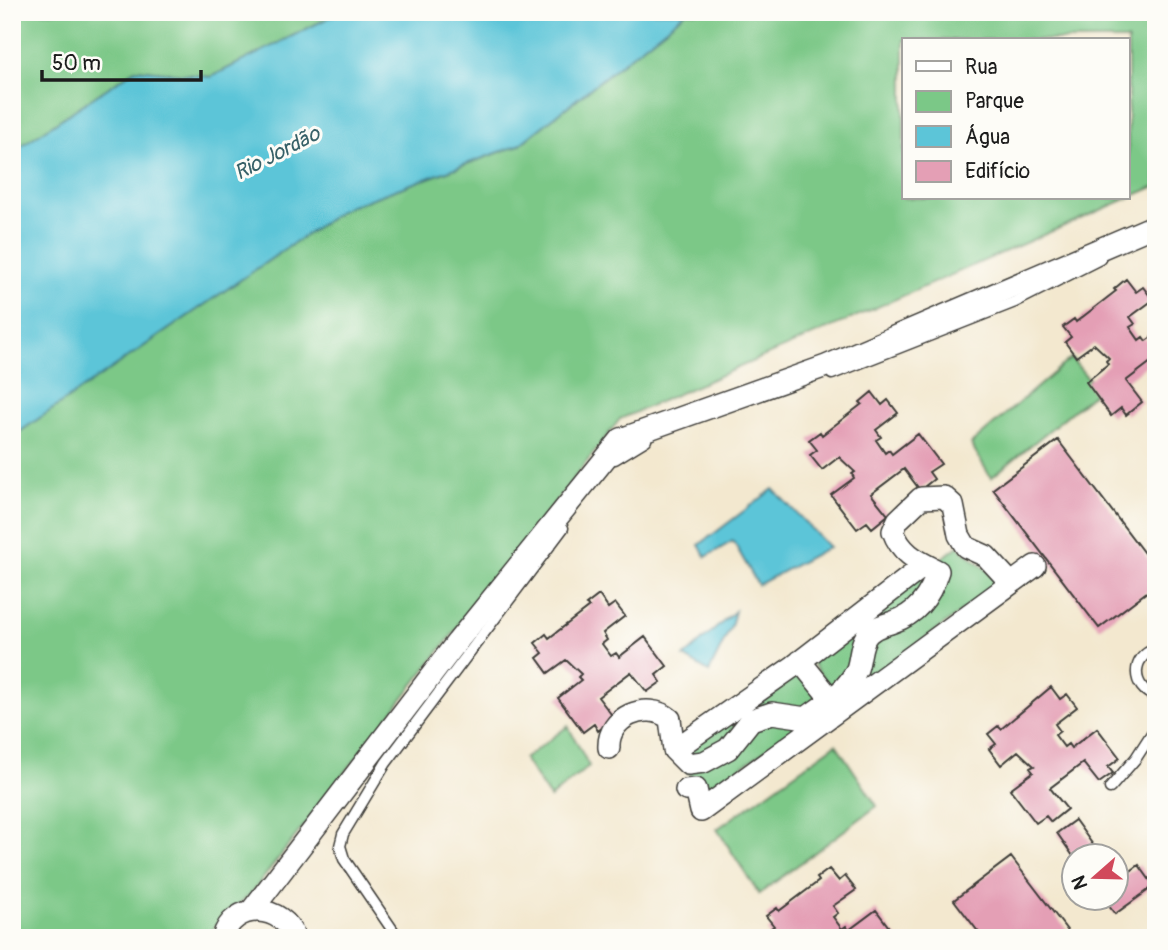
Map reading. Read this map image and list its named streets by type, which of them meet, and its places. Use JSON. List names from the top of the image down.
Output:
{
  "water": ["Rio Jordão"],
  "legend": [
    "Rua",
    "Parque",
    "Água",
    "Edifício"
  ],
  "scale_bar": "50 m",
  "north": "left"
}
